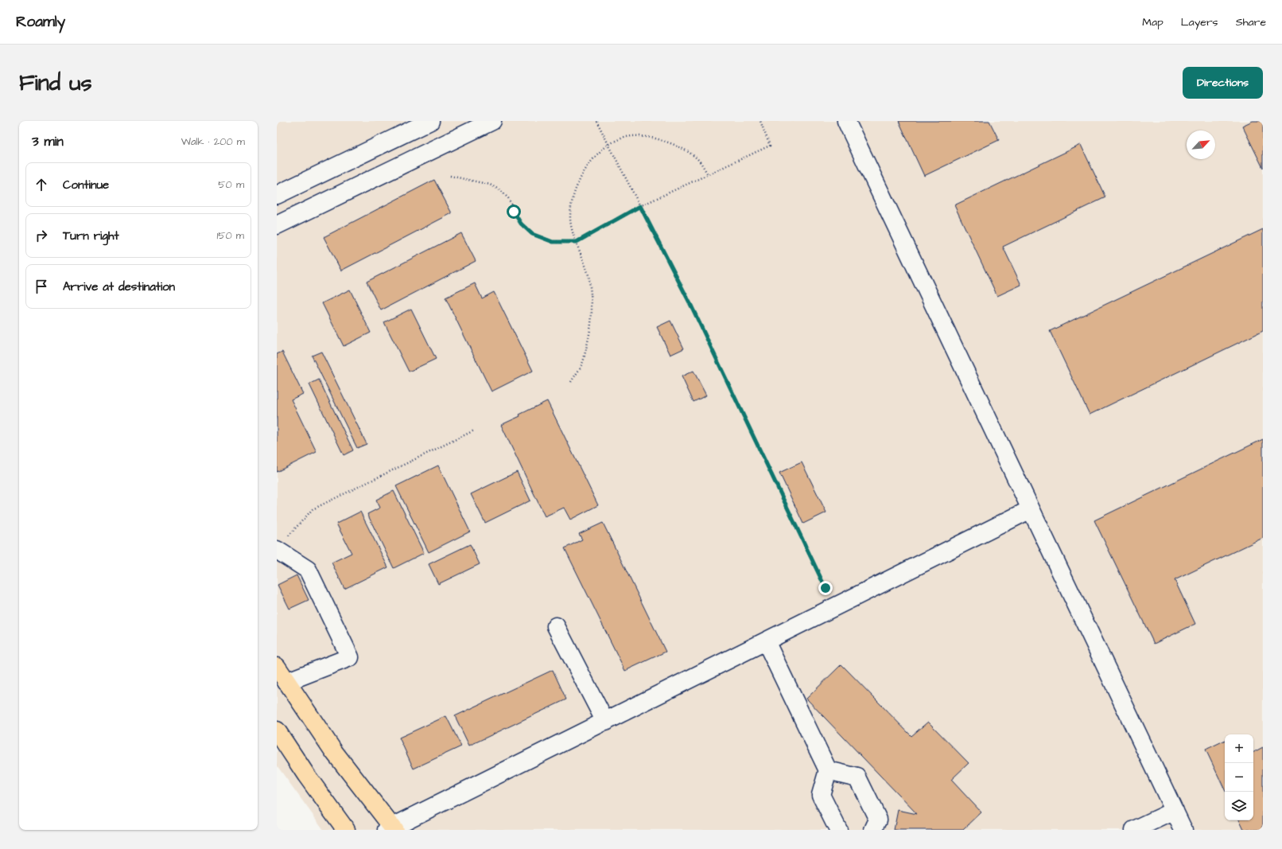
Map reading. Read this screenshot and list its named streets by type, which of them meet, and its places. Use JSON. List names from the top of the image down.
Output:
{
  "north": "top right",
  "page": {
    "header": "Roamly",
    "nav": ["Map", "Layers", "Share"],
    "buttons": "Directions",
    "title": "Find us",
    "heading": ["3 min", "Walk · 200 m"],
    "list": [
      ["Continue", "50 m"],
      ["Turn right", "150 m"],
      "Arrive at destination"
    ],
    "map_buttons": ["+", "−"]
  }
}
